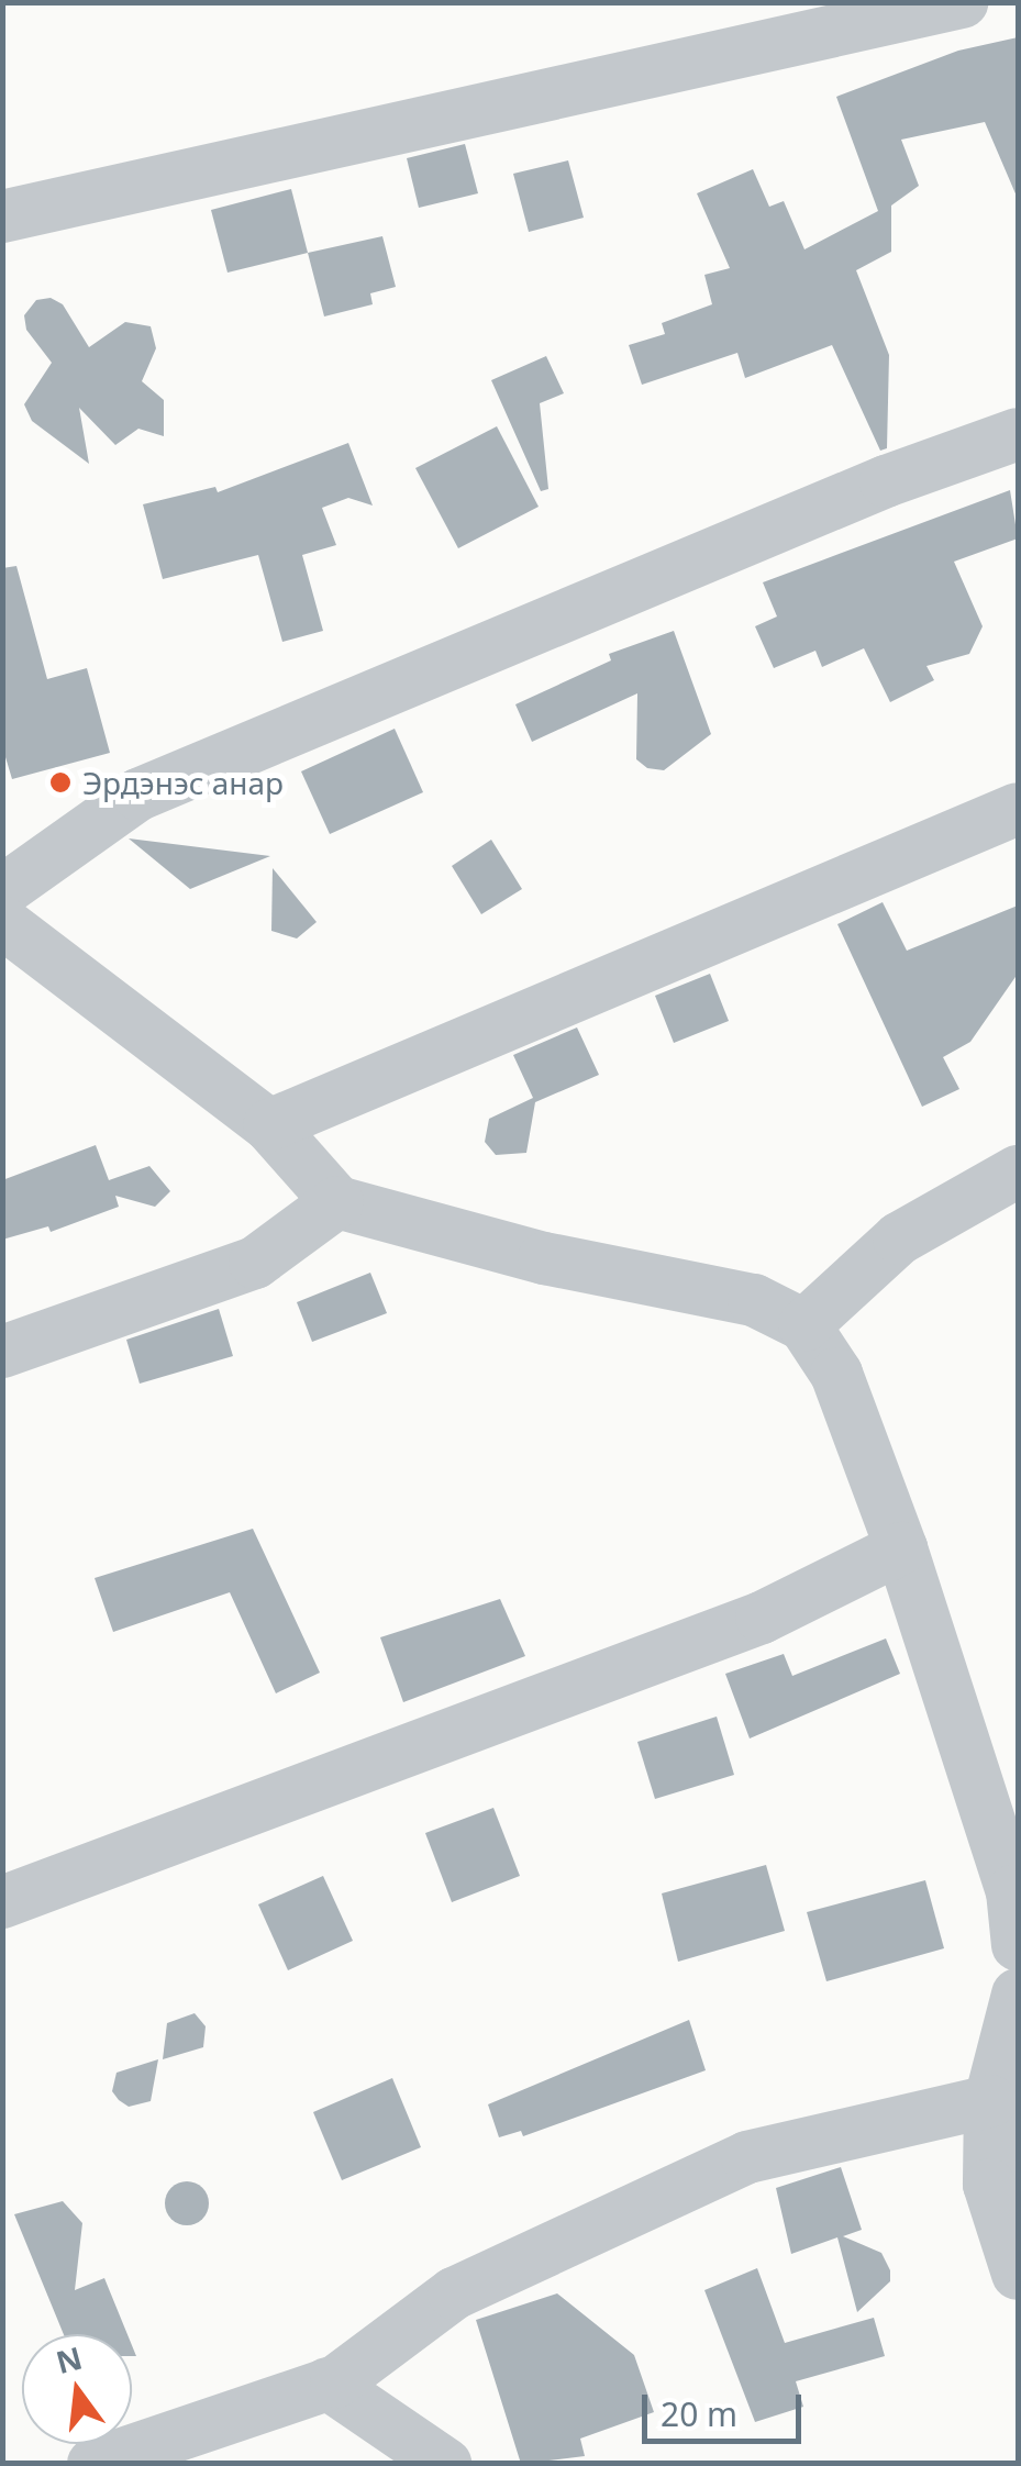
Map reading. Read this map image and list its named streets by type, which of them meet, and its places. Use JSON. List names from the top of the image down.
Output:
{
  "places": ["Эрдэнэс анар"],
  "scale_bar": "20 m",
  "north": "top"
}
